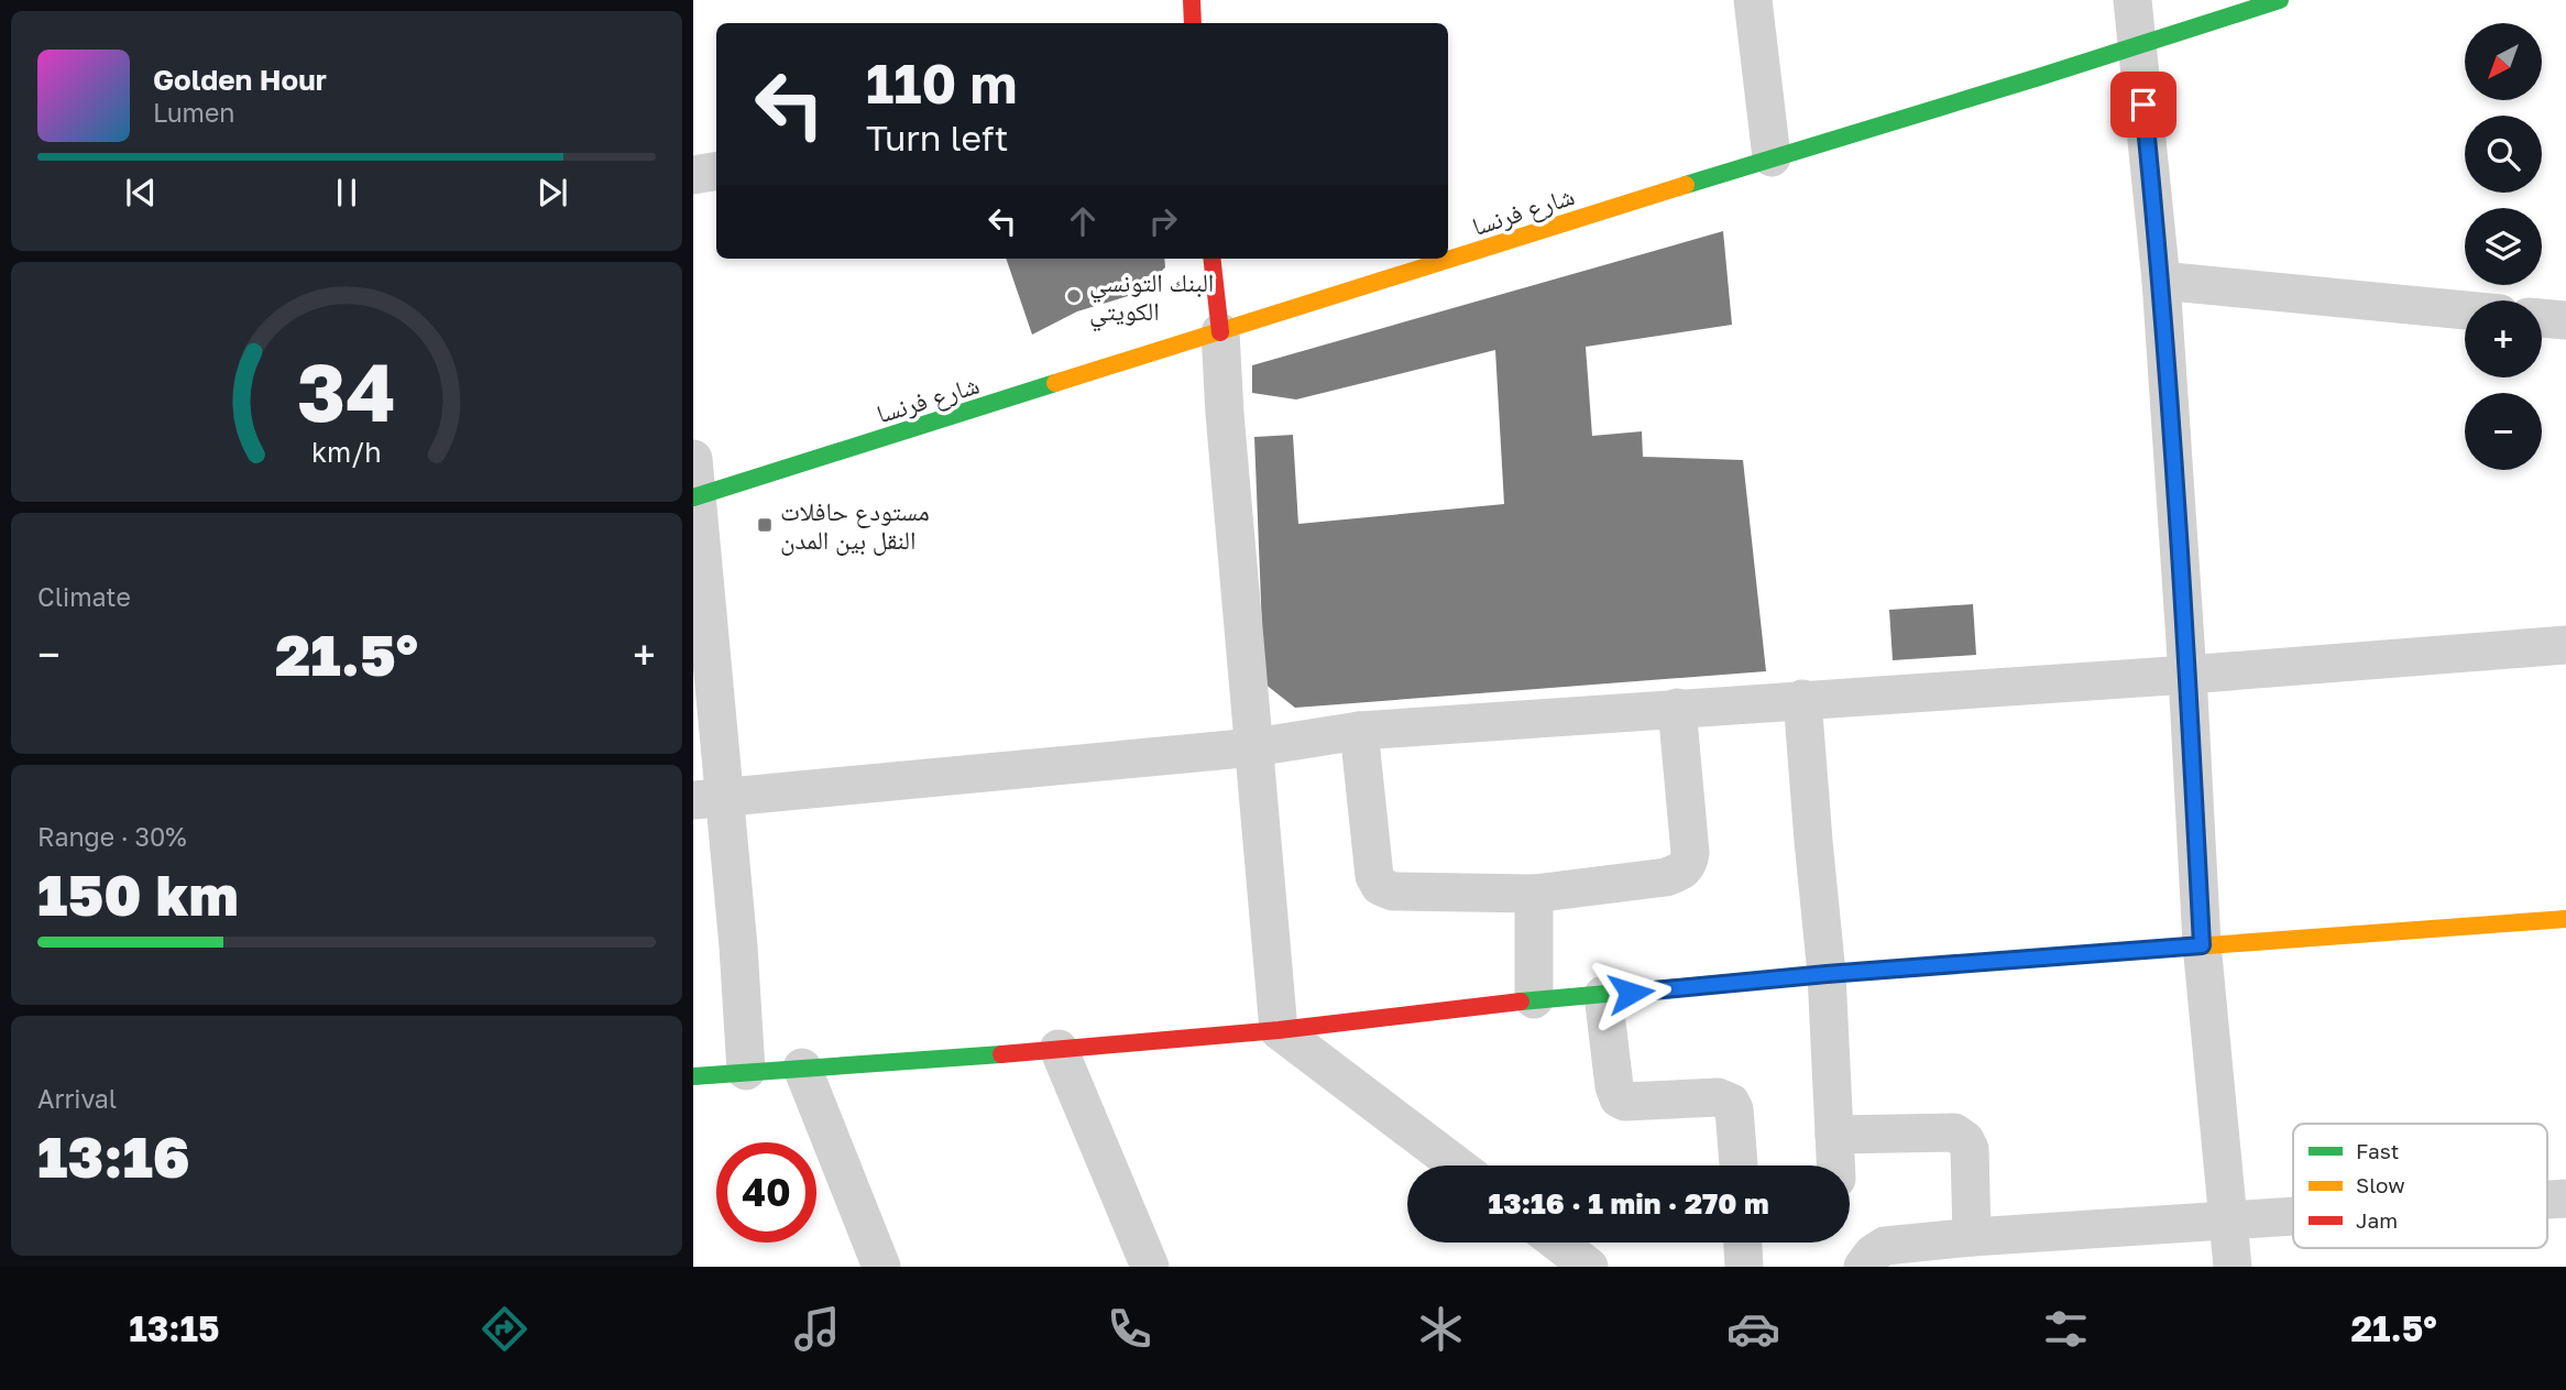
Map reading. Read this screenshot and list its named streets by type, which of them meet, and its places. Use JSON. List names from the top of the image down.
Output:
{
  "streets": {
    "street": ["شارع فرنسا"]
  },
  "places": {
    "other": ["البنك التونسي الكويتي"],
    "transit": ["مستودع حافلات النقل بين المدن"]
  },
  "legend": ["Fast", "Slow", "Jam"],
  "north": "bottom left",
  "page": {
    "map_buttons": ["+", "−"],
    "turn": ["110 m", "Turn left"],
    "song": ["Golden Hour", "Lumen"],
    "tile": [
      "Climate",
      ["Range · 30%", "150 km"],
      ["Arrival", "13:16"]
    ],
    "heat": ["−", "21.5°", "+"],
    "limit": "40",
    "trip": "13:16 · 1 min · 270 m",
    "tabs": ["13:15", "21.5°"],
    "gauge": ["34", "km/h"]
  }
}
